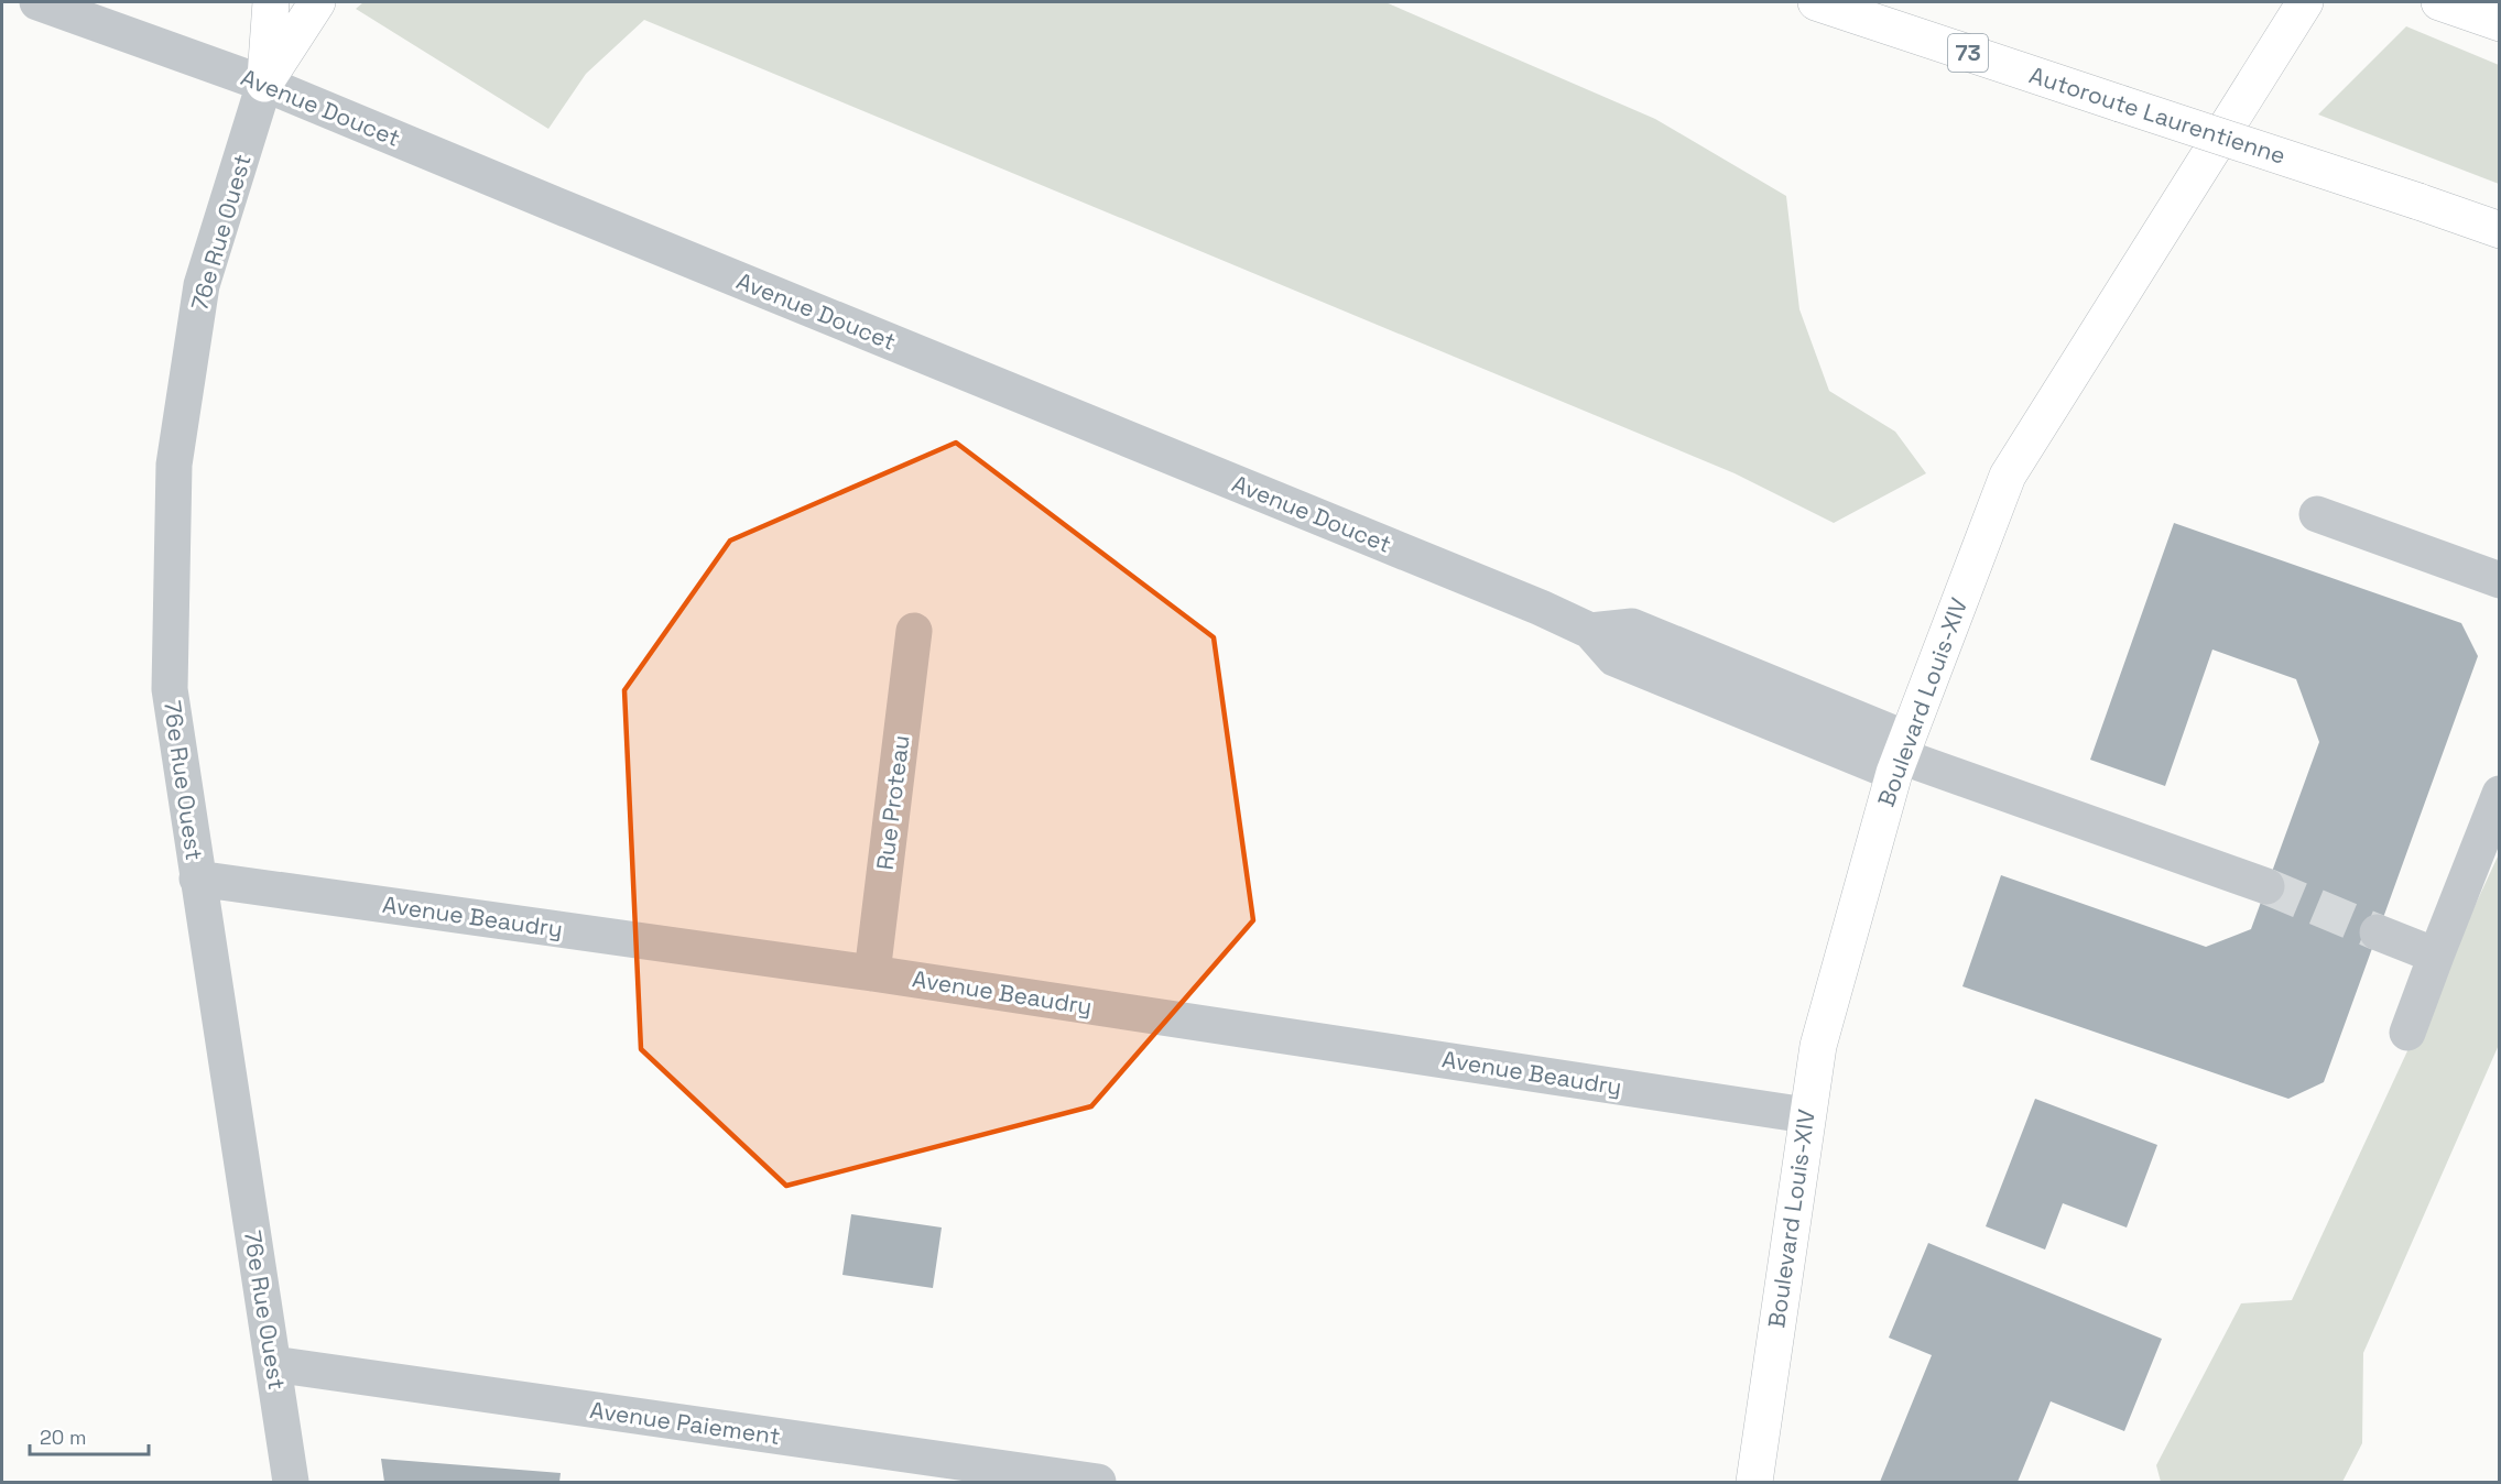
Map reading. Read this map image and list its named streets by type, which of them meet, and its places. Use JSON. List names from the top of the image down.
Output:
{
  "streets": {
    "main road": ["73", "Autoroute Laurentienne", "Boulevard Louis-XIV"],
    "street": [
      "Avenue Doucet",
      "76e Rue Ouest",
      "Rue Proteau",
      "Avenue Beaudry",
      "Avenue Paiement"
    ]
  },
  "crossings": [
    ["Avenue Doucet", "76e Rue Ouest"],
    ["Avenue Doucet", "Boulevard Louis-XIV"],
    ["76e Rue Ouest", "Avenue Beaudry"],
    ["76e Rue Ouest", "Avenue Paiement"],
    ["Boulevard Louis-XIV", "Avenue Beaudry"],
    ["Rue Proteau", "Avenue Beaudry"]
  ],
  "scale_bar": "20 m"
}
